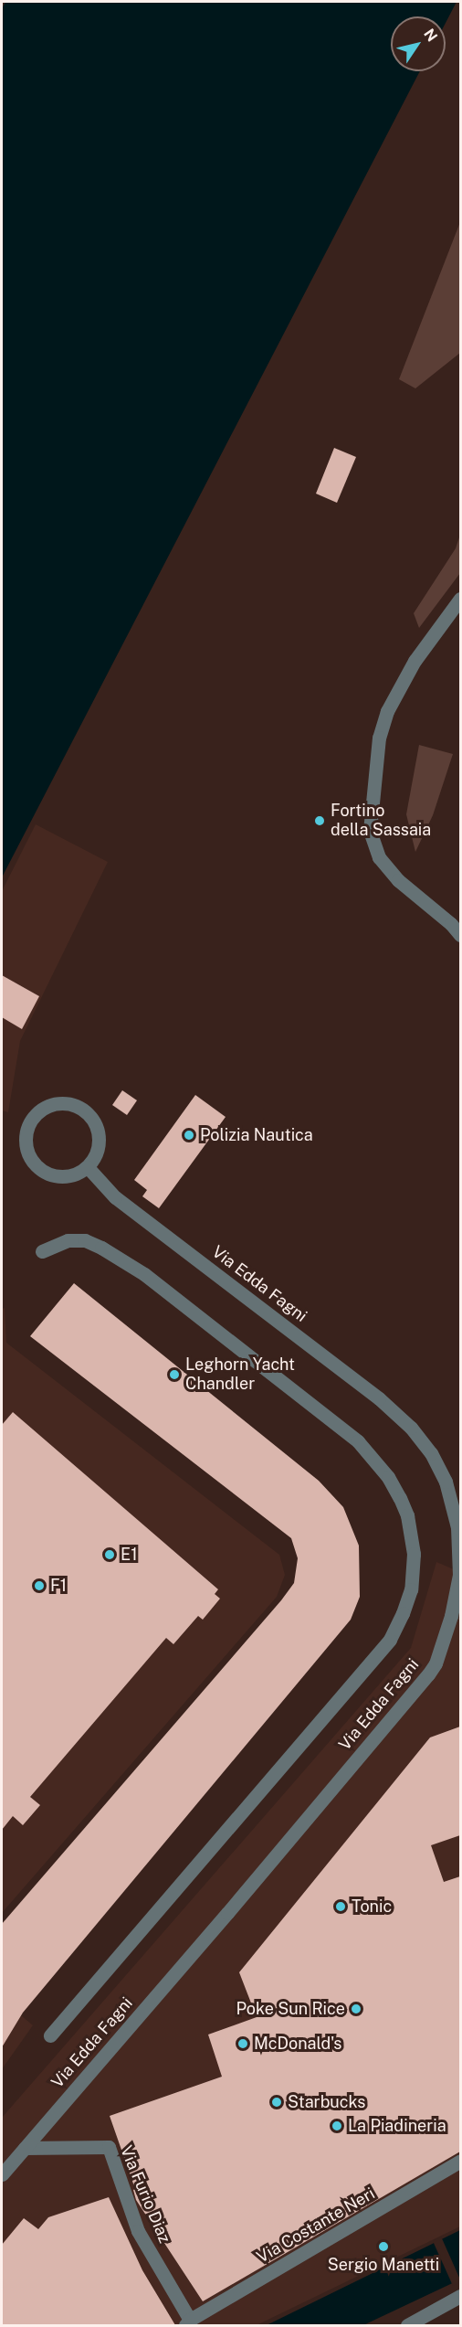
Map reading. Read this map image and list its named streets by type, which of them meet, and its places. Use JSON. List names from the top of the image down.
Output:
{
  "streets": {
    "street": ["Via Edda Fagni", "Via Furio Diaz", "Via Costante Neri"]
  },
  "crossings": [
    ["Via Edda Fagni", "Via Furio Diaz"],
    ["Via Furio Diaz", "Via Costante Neri"]
  ],
  "places": [
    "Fortino della Sassaia",
    "Polizia Nautica",
    "Leghorn Yacht Chandler",
    "E1",
    "F1",
    "Tonic",
    "Poke Sun Rice",
    "McDonald's",
    "Starbucks",
    "La Piadineria",
    "Sergio Manetti"
  ],
  "north": "top right"
}
